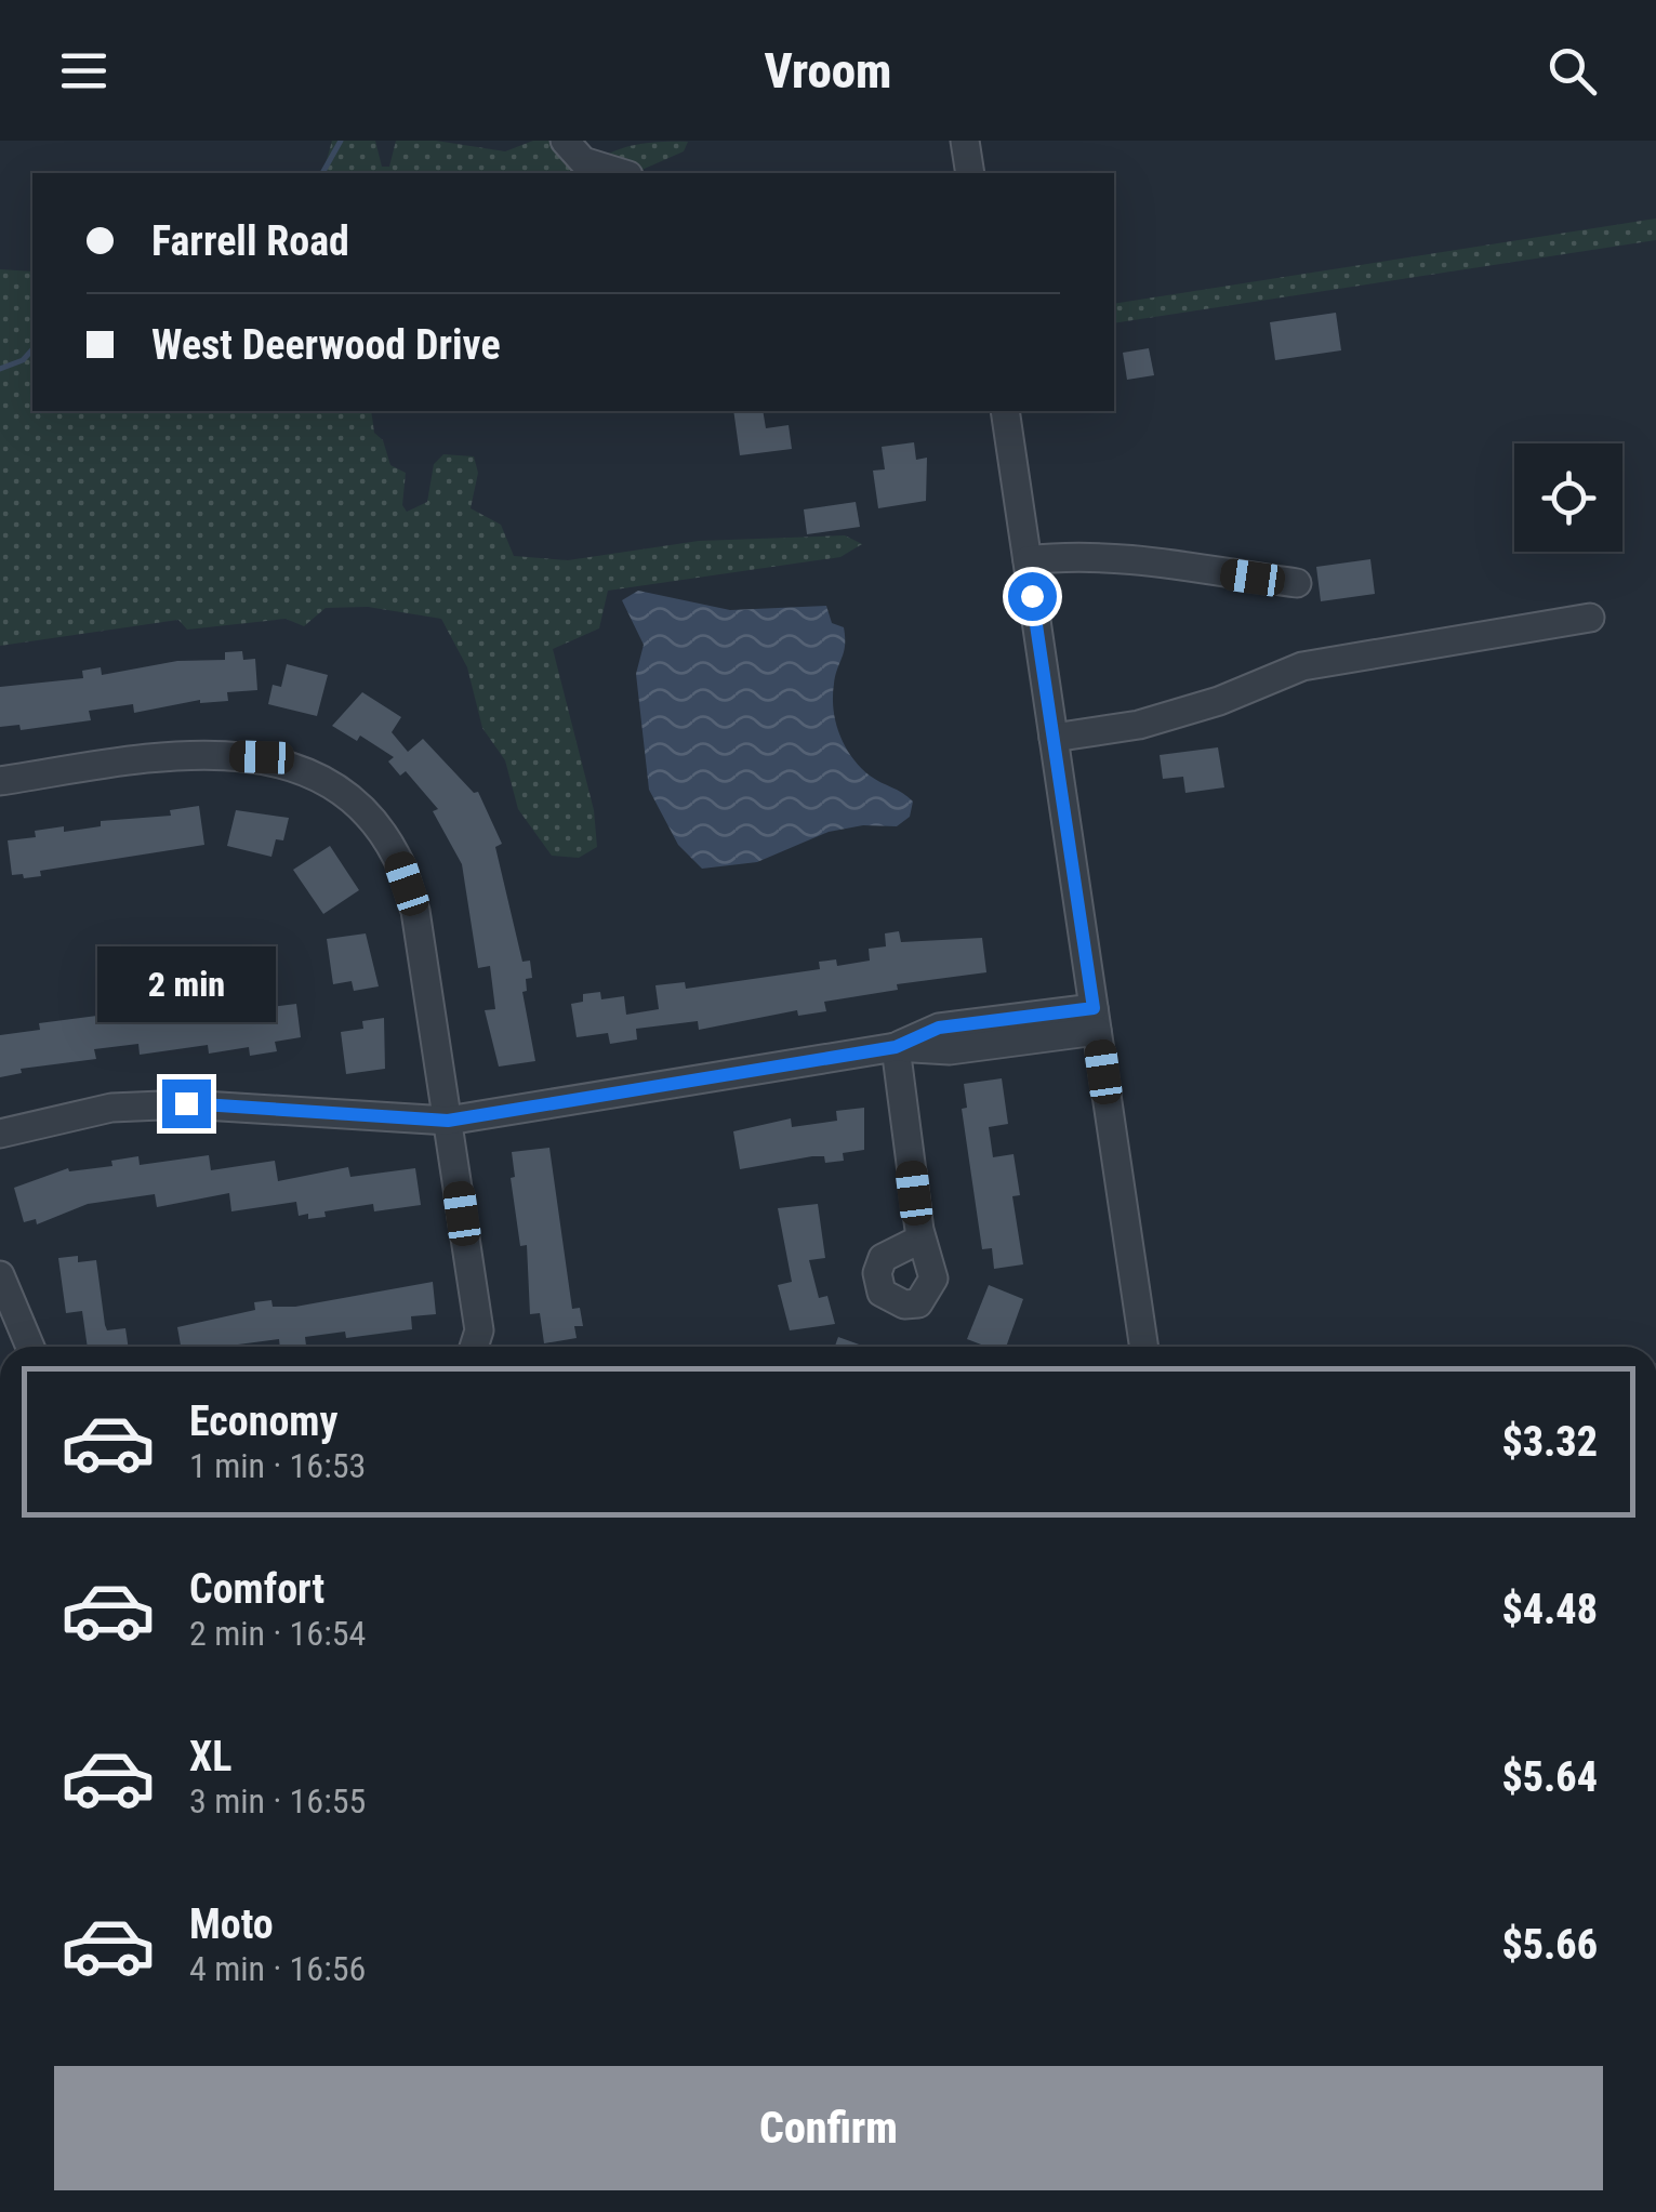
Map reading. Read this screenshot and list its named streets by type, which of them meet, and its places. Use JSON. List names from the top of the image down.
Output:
{
  "page": {
    "header": "Vroom",
    "banner": ["Farrell Road", "West Deerwood Drive"],
    "bubble": "2 min",
    "list": [
      {
        "name": "Economy",
        "note": "1 min · 16:53",
        "value": "$3.32"
      },
      {
        "name": "Comfort",
        "note": "2 min · 16:54",
        "value": "$4.48"
      },
      {
        "name": "XL",
        "note": "3 min · 16:55",
        "value": "$5.64"
      },
      {
        "name": "Moto",
        "note": "4 min · 16:56",
        "value": "$5.66"
      }
    ],
    "buttons": "Confirm"
  }
}
